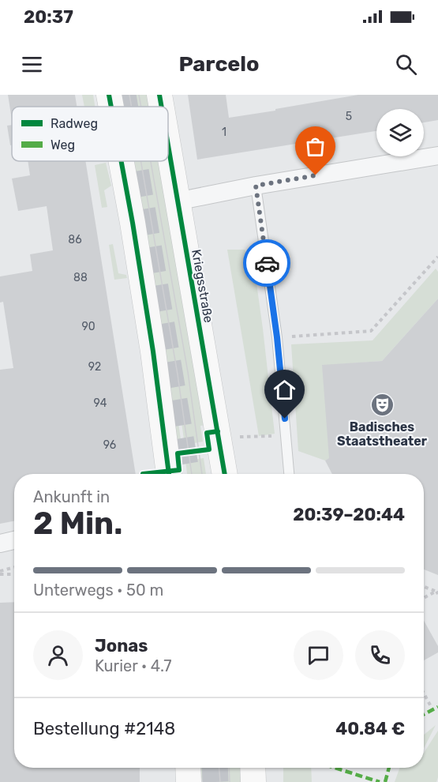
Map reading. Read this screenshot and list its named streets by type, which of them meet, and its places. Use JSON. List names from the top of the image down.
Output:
{
  "streets": {
    "main road": ["Kriegsstraße"]
  },
  "places": {
    "theatre": ["Badisches Staatstheater"]
  },
  "house_numbers": [
    "5",
    "1",
    "86",
    "88",
    "90",
    "92",
    "94",
    "96"
  ],
  "legend": ["Radweg", "Weg"],
  "page": {
    "status": "20:37",
    "header": "Parcelo",
    "heading": ["2 Min.", "Ankunft in", "20:39–20:44"],
    "panel": [
      "Jonas",
      "Kurier · 4.7",
      "Bestellung #2148",
      "40.84 €"
    ],
    "bar": "Unterwegs · 50 m"
  }
}
